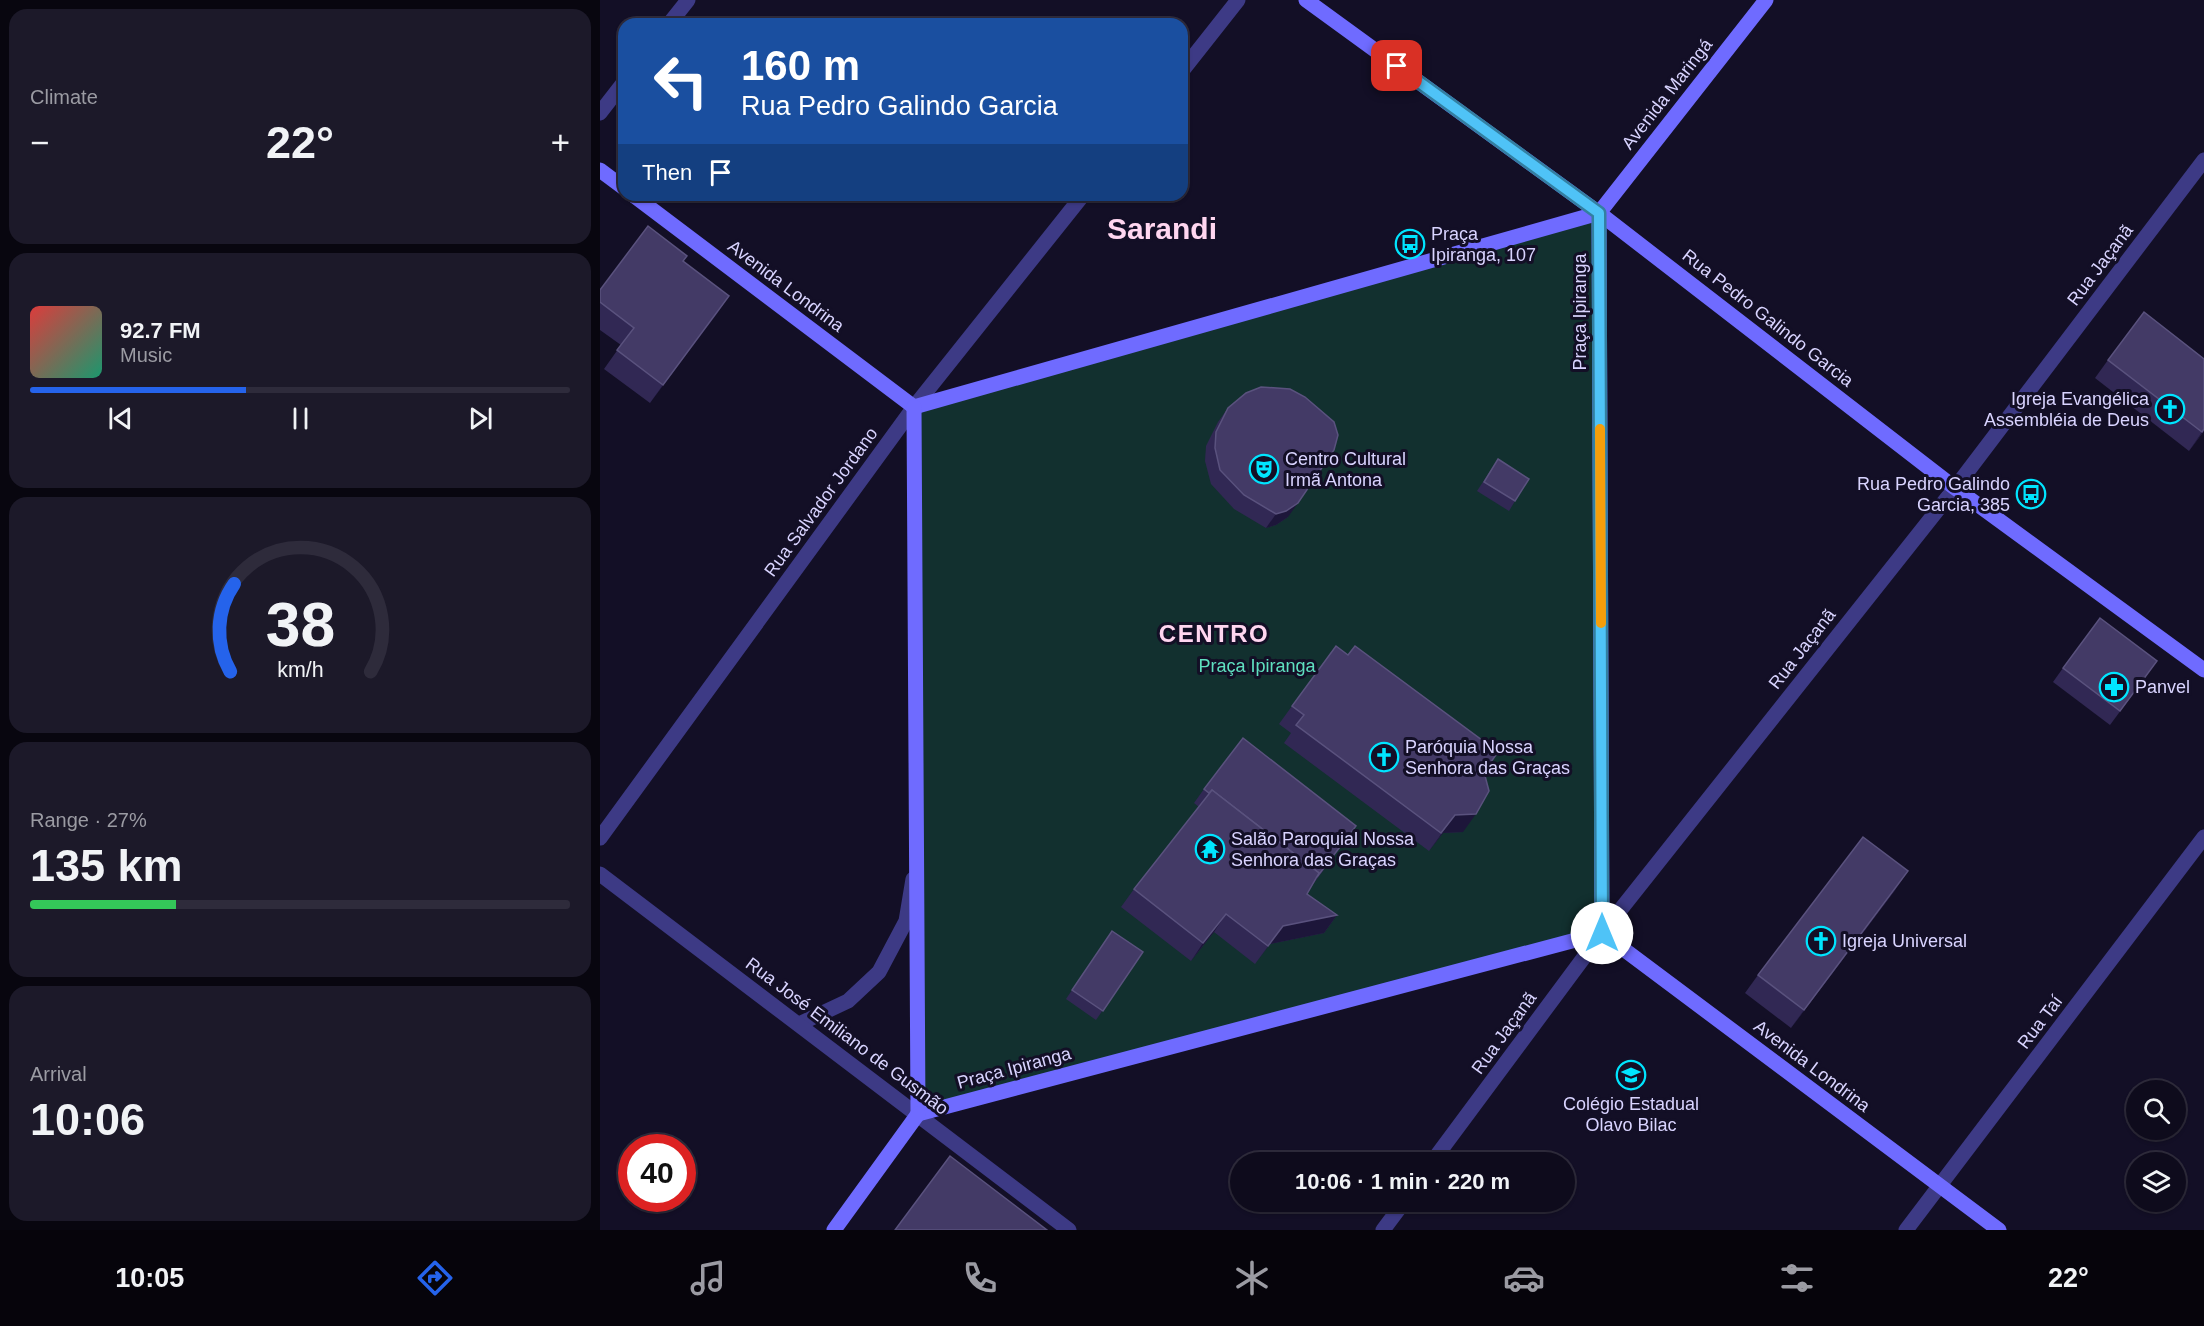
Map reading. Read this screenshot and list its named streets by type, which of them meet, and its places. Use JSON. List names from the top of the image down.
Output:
{
  "streets": {
    "street": [
      "Avenida Maringá",
      "Rua Jaçanã",
      "Avenida Londrina",
      "Praça Ipiranga",
      "Rua Pedro Galindo Garcia",
      "Rua Salvador Jordano",
      "Rua Taí",
      "Rua José Emiliano de Gusmão"
    ]
  },
  "crossings": [
    ["Avenida Maringá", "Praça Ipiranga"],
    ["Avenida Maringá", "Rua Pedro Galindo Garcia"],
    ["Rua Jaçanã", "Avenida Londrina"],
    ["Rua Jaçanã", "Praça Ipiranga"],
    ["Rua Jaçanã", "Rua Pedro Galindo Garcia"],
    ["Avenida Londrina", "Praça Ipiranga"],
    ["Avenida Londrina", "Rua Salvador Jordano"],
    ["Avenida Londrina", "Rua Taí"],
    ["Praça Ipiranga", "Rua Pedro Galindo Garcia"],
    ["Praça Ipiranga", "Rua José Emiliano de Gusmão"]
  ],
  "districts": ["Sarandi", "CENTRO"],
  "parks": ["Praça Ipiranga"],
  "places": {
    "bus stop": ["Praça Ipiranga, 107", "Rua Pedro Galindo Garcia, 385"],
    "church": ["Igreja Evangélica Assembléia de Deus", "Paróquia Nossa Senhora das Graças", "Igreja Universal"],
    "theatre": ["Centro Cultural Irmã Antona"],
    "pharmacy": ["Panvel"],
    "temple": ["Salão Paroquial Nossa Senhora das Graças"],
    "school or university": ["Colégio Estadual Olavo Bilac"]
  },
  "page": {
    "tile": [
      "Climate",
      ["Range · 27%", "135 km"],
      ["Arrival", "10:06"]
    ],
    "turn": ["160 m", "Rua Pedro Galindo Garcia"],
    "heat": ["−", "22°", "+"],
    "then": "Then",
    "song": ["92.7 FM", "Music"],
    "limit": "40",
    "trip": "10:06 · 1 min · 220 m",
    "tabs": ["10:05", "22°"],
    "gauge": ["38", "km/h"]
  }
}
